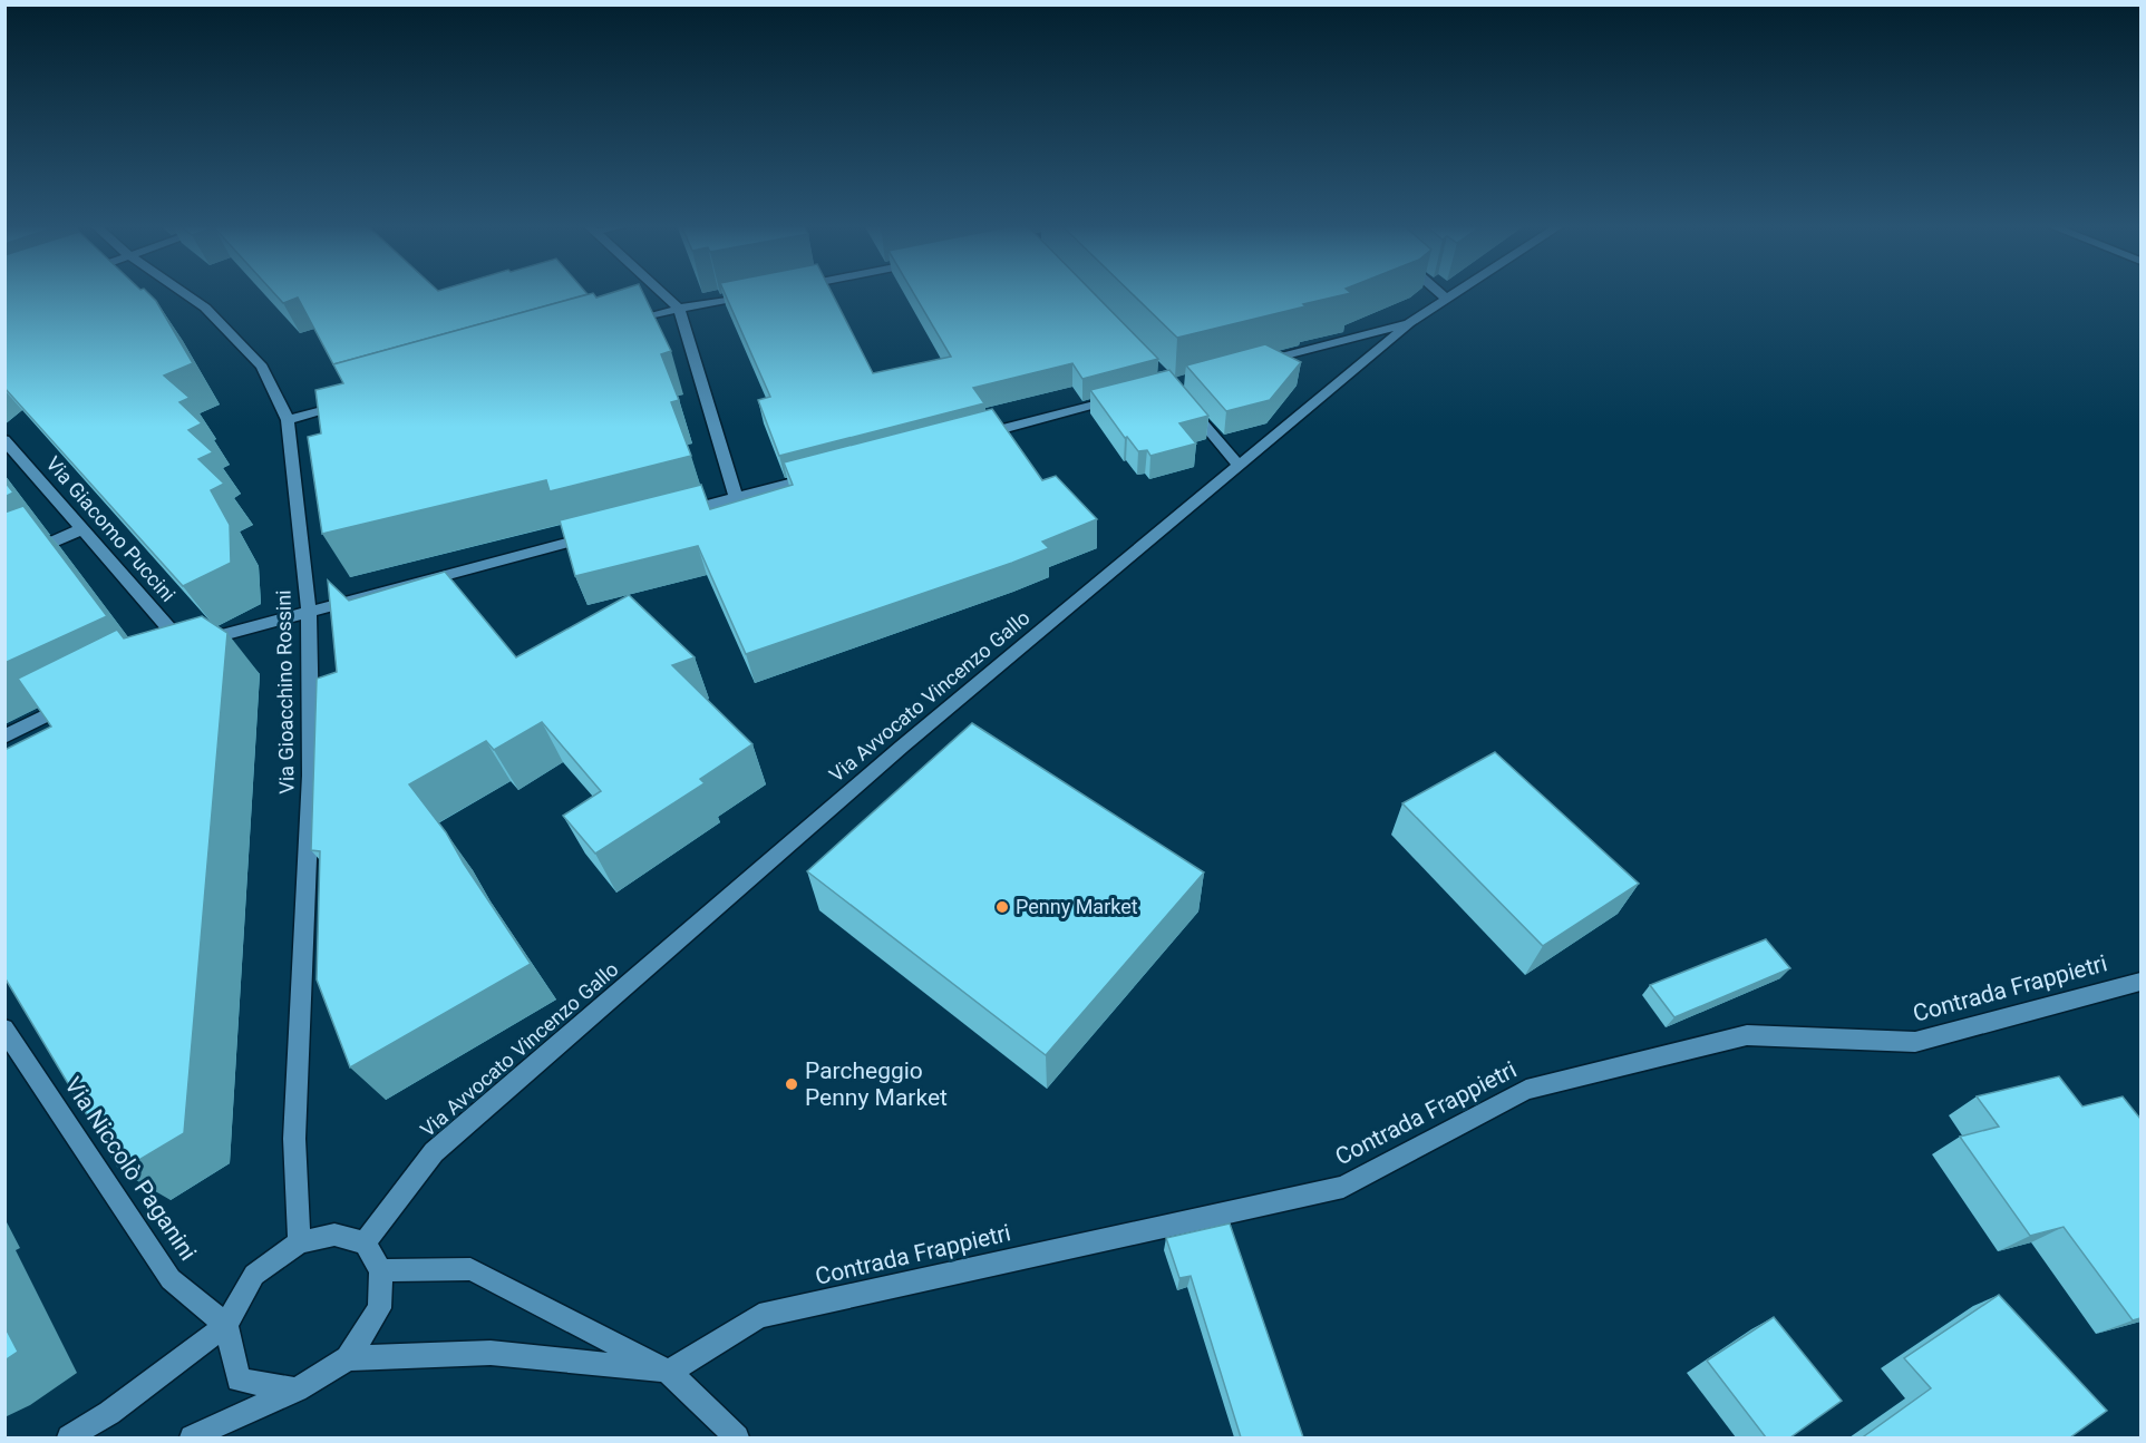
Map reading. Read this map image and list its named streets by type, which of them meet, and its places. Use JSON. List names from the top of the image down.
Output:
{
  "streets": {
    "street": [
      "Via Giacomo Puccini",
      "Via Gioacchino Rossini",
      "Via Avvocato Vincenzo Gallo",
      "Contrada Frappietri",
      "Via Niccolò Paganini"
    ]
  },
  "crossings": [
    ["Via Giacomo Puccini", "Via Gioacchino Rossini"],
    ["Via Gioacchino Rossini", "Via Avvocato Vincenzo Gallo"],
    ["Via Gioacchino Rossini", "Via Niccolò Paganini"],
    ["Via Avvocato Vincenzo Gallo", "Via Niccolò Paganini"]
  ],
  "places": ["Penny Market", "Parcheggio Penny Market"]
}
